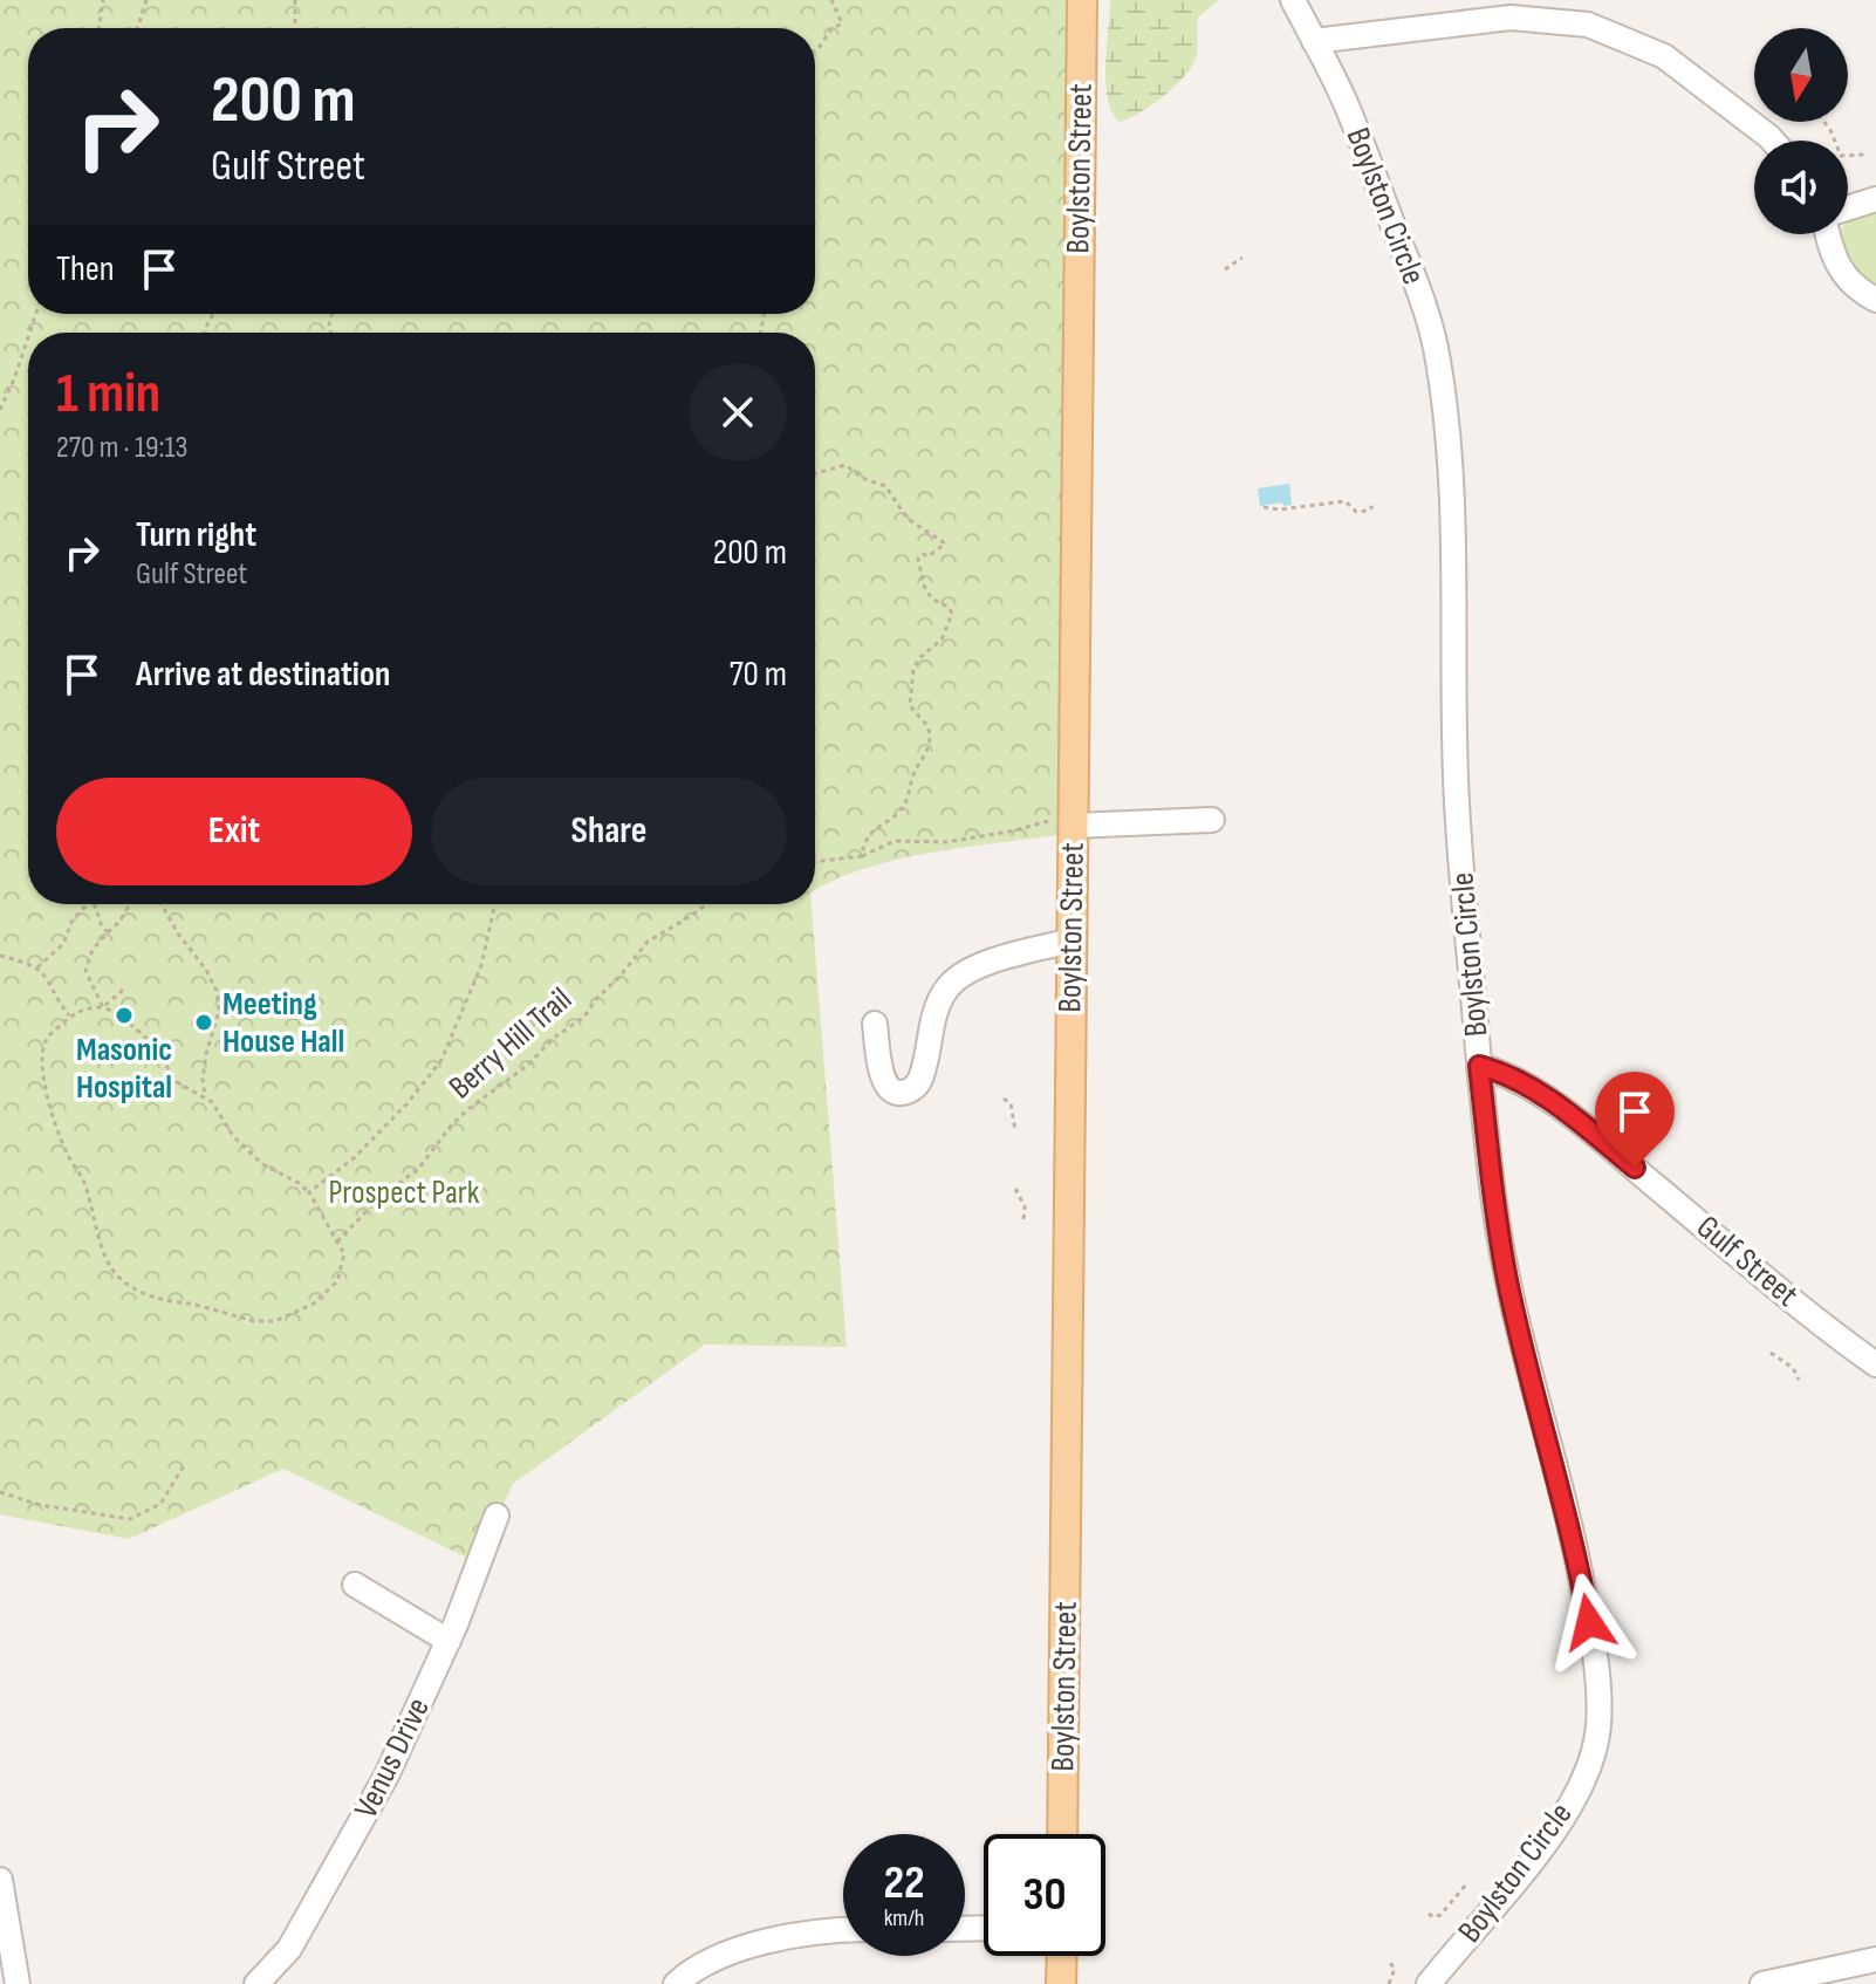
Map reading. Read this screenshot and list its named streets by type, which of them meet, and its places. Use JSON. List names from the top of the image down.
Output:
{
  "streets": {
    "main road": ["Boylston Street"],
    "street": ["Boylston Circle", "Gulf Street", "Venus Drive"],
    "path": ["Berry Hill Trail"]
  },
  "crossings": [
    ["Boylston Circle", "Gulf Street"]
  ],
  "parks": ["Prospect Park"],
  "places": ["Masonic Hospital", "Meeting House Hall"],
  "north": "bottom",
  "page": {
    "turn": ["200 m", "Gulf Street"],
    "then": "Then",
    "heading": ["1 min", "270 m · 19:13"],
    "list": [
      {
        "name": "Turn right",
        "note": "Gulf Street",
        "value": "200 m"
      },
      {
        "name": "Arrive at destination",
        "value": "70 m"
      }
    ],
    "buttons": ["Exit", "Share"],
    "speed": "22 km/h",
    "limit": "30"
  }
}
